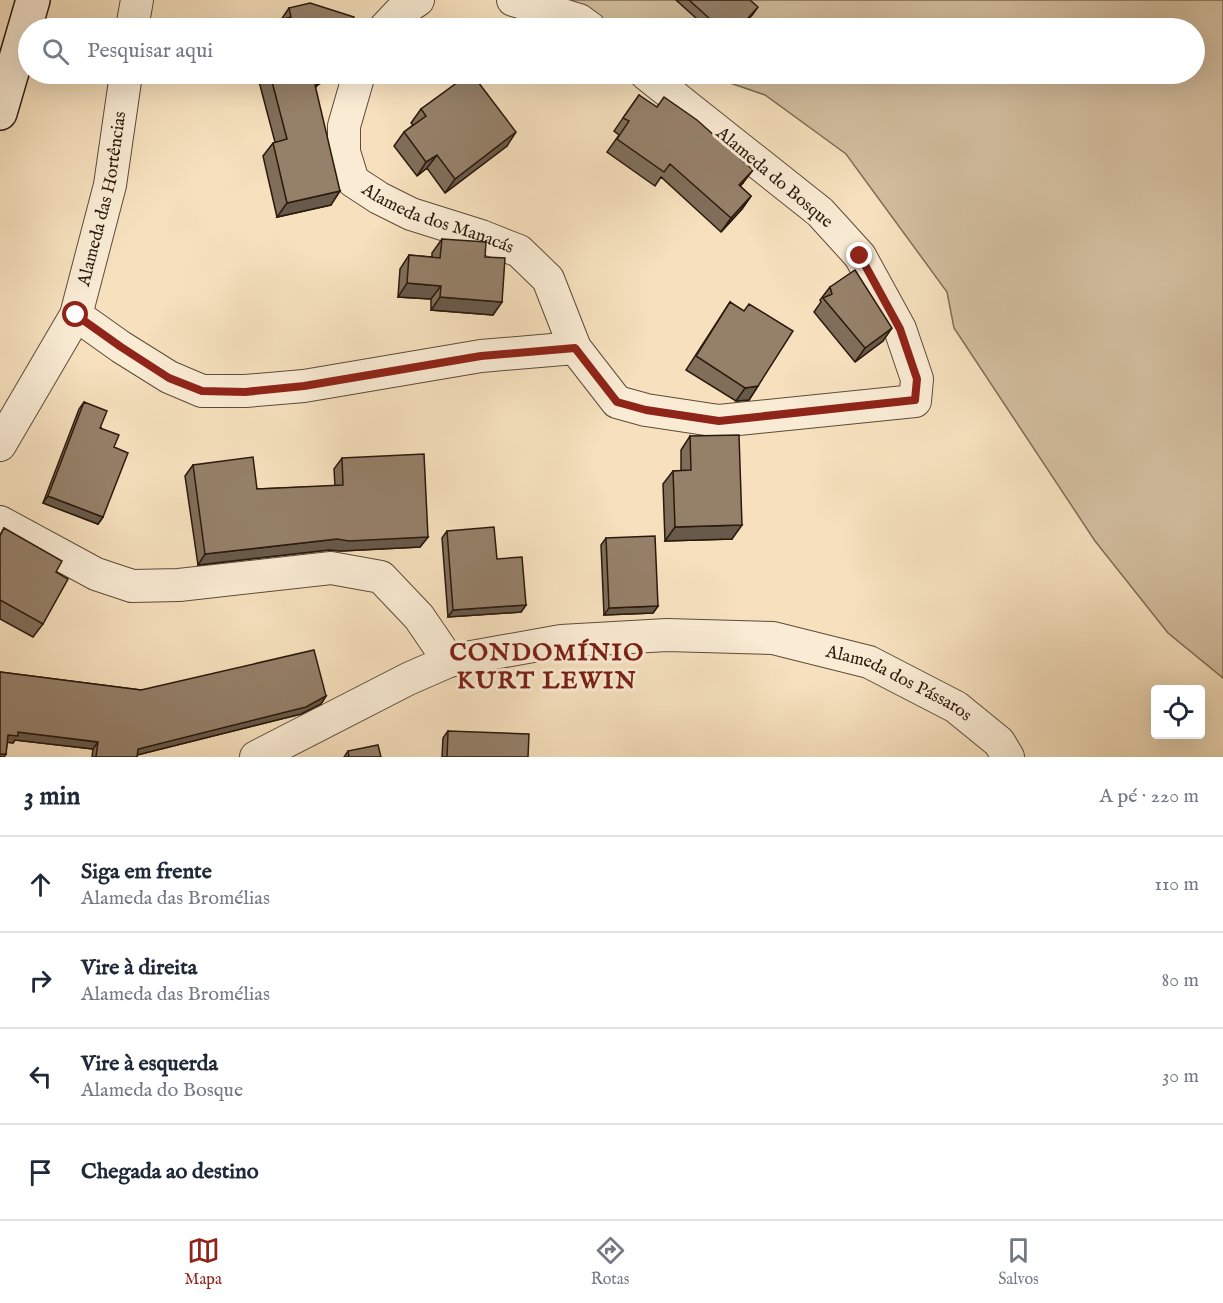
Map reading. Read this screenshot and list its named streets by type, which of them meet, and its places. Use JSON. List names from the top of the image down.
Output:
{
  "streets": {
    "street": [
      "Alameda do Bosque",
      "Alameda das Hortências",
      "Alameda dos Manacás",
      "Alameda dos Pássaros"
    ]
  },
  "crossings": [
    ["Alameda do Bosque", "Alameda dos Manacás"]
  ],
  "districts": ["CONDOMÍNIO KURT LEWIN"],
  "page": {
    "search": "Pesquisar aqui",
    "heading": ["3 min", "A pé · 220 m"],
    "list": [
      ["Siga em frente", "Alameda das Bromélias", "110 m"],
      ["Vire à direita", "Alameda das Bromélias", "80 m"],
      ["Vire à esquerda", "Alameda do Bosque", "30 m"],
      "Chegada ao destino"
    ],
    "nav": ["Mapa", "Rotas", "Salvos"]
  }
}
